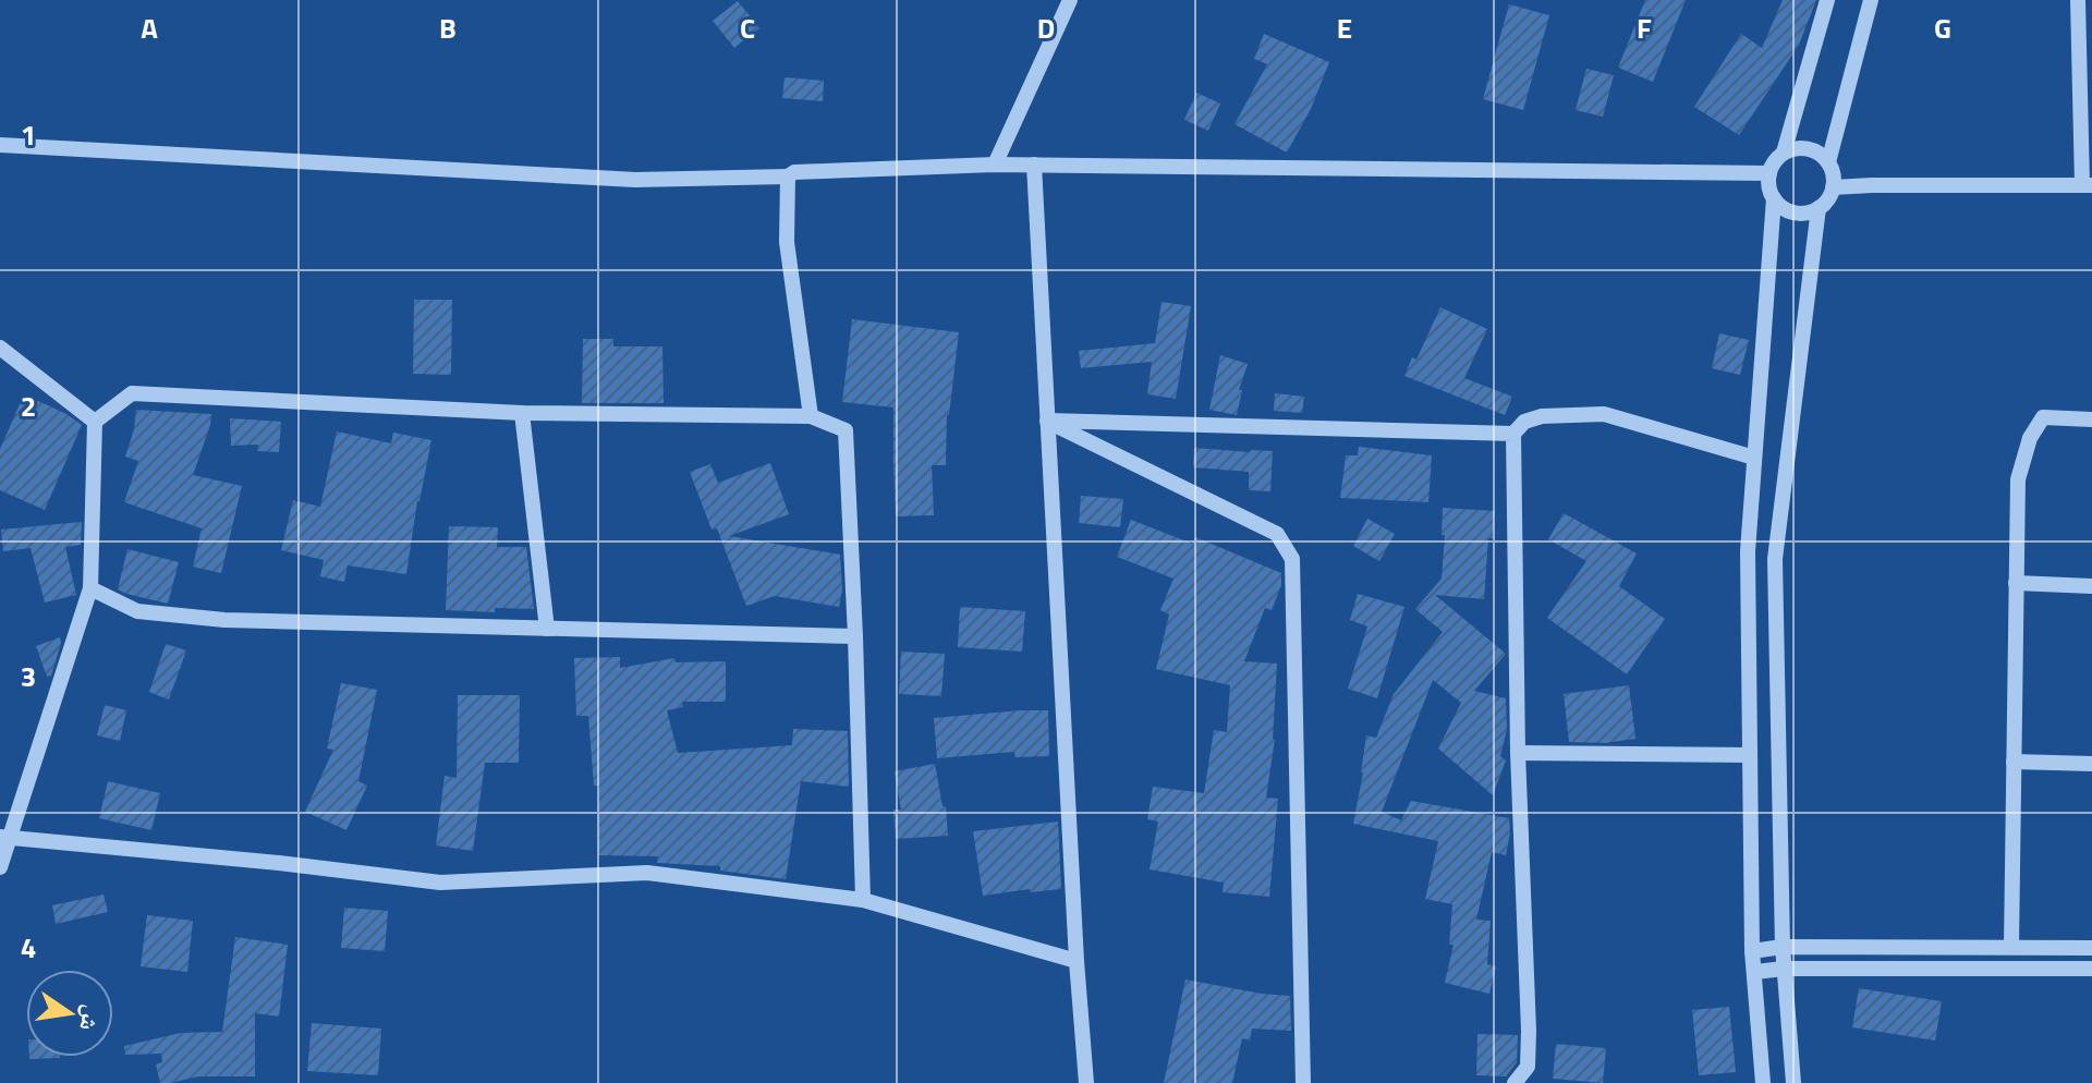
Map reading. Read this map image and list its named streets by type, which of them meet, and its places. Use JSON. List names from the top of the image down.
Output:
{
  "north": "right",
  "grid": {
    "columns": [
      "A",
      "B",
      "C",
      "D",
      "E",
      "F",
      "G"
    ],
    "rows": [
      "1",
      "2",
      "3",
      "4"
    ]
  }
}
